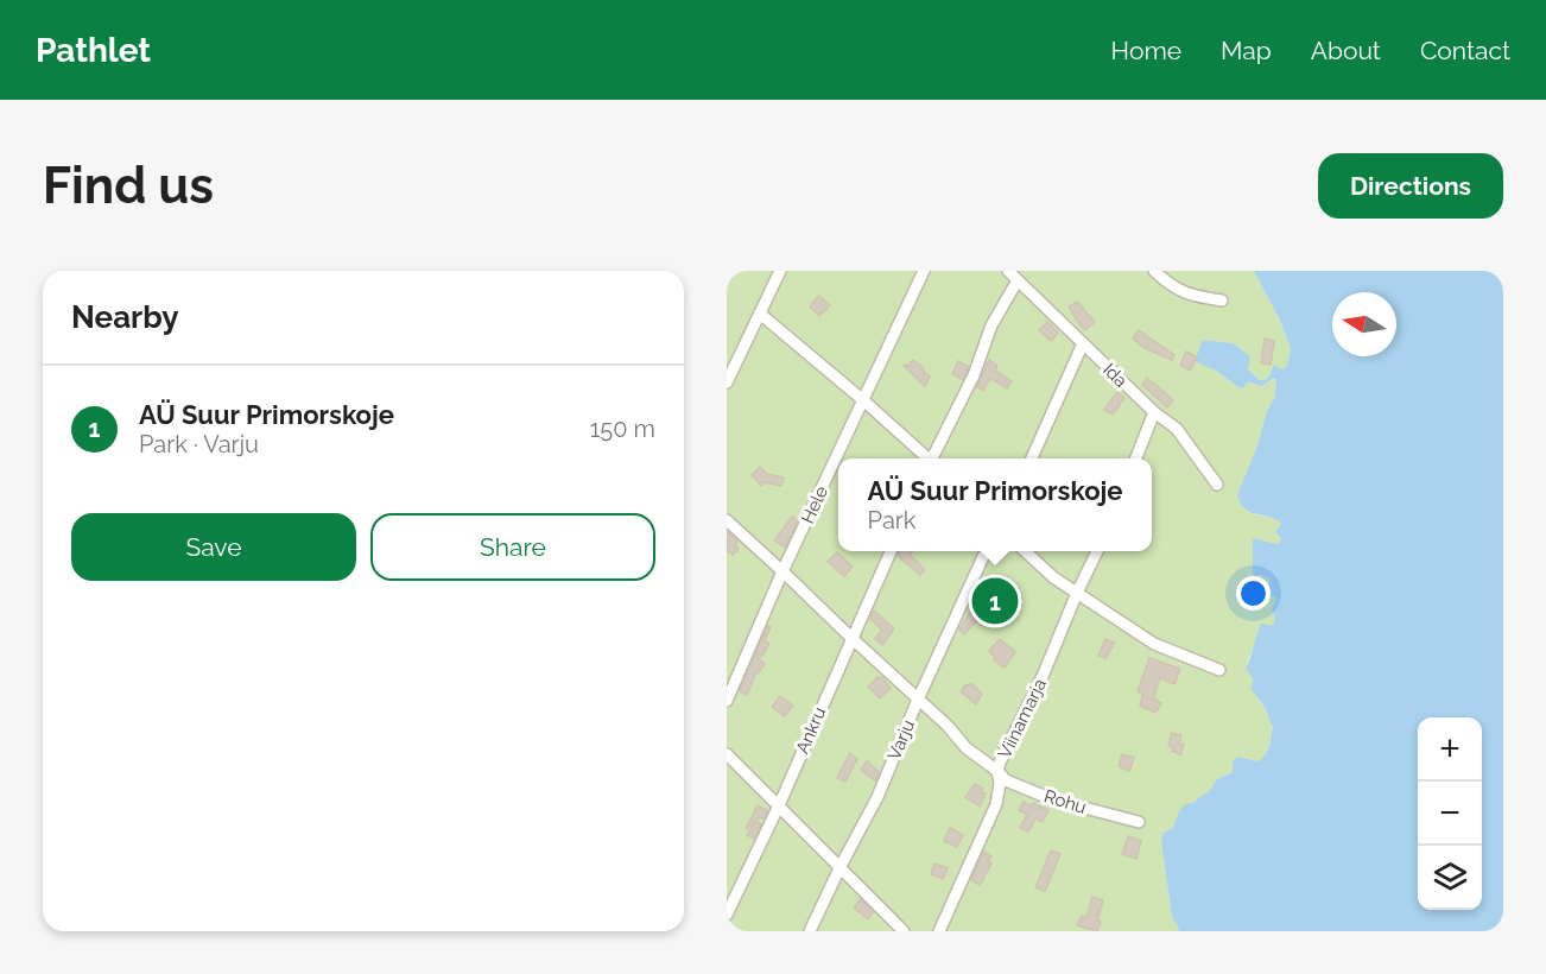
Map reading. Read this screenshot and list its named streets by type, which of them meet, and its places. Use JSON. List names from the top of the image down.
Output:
{
  "streets": {
    "street": [
      "Ida",
      "Hele",
      "Viinamarja",
      "Ankru",
      "Varju",
      "Rohu"
    ]
  },
  "crossings": [
    ["Hele", "Rohu"],
    ["Viinamarja", "Rohu"],
    ["Ankru", "Rohu"],
    ["Varju", "Rohu"]
  ],
  "north": "left",
  "page": {
    "header": "Pathlet",
    "nav": [
      "Home",
      "Map",
      "About",
      "Contact"
    ],
    "buttons": [
      "Directions",
      ["Save", "Share"]
    ],
    "title": "Find us",
    "heading": "Nearby",
    "list": [
      {
        "mark": "1",
        "name": "AÜ Suur Primorskoje",
        "note": "Park · Varju",
        "value": "150 m"
      }
    ],
    "popup": ["AÜ Suur Primorskoje", "Park"],
    "pins": "1",
    "map_buttons": ["+", "−"]
  }
}
